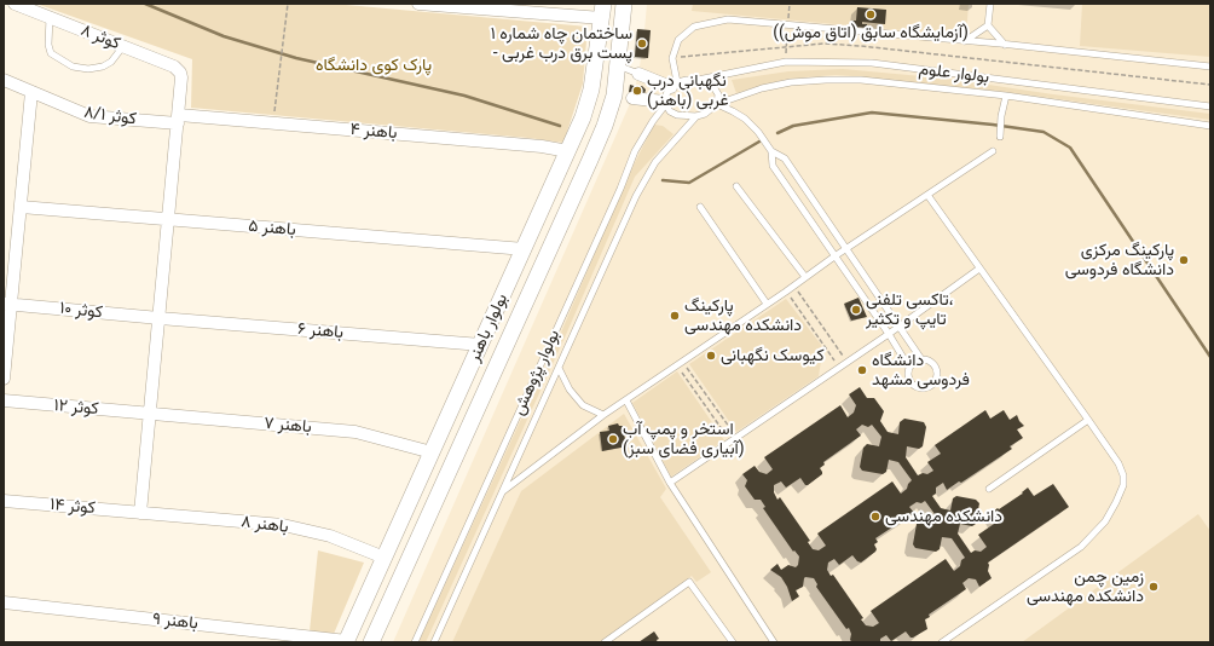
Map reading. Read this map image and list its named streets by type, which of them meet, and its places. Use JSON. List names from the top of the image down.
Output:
{
  "streets": {
    "street": [
      "کوثر ۸",
      "کوثر ۸/۱",
      "باهنر ۴",
      "باهنر ۵",
      "کوثر ۱۰",
      "بولوار باهنر",
      "باهنر ۶",
      "کوثر ۱۲",
      "باهنر ۷",
      "کوثر ۱۴",
      "باهنر ۸",
      "باهنر ۹"
    ],
    "lane": ["بولوار علوم", "بولوار پژوهش"]
  },
  "crossings": [
    ["کوثر ۸", "کوثر ۸/۱"],
    ["کوثر ۸", "باهنر ۴"],
    ["بولوار علوم", "بولوار پژوهش"],
    ["کوثر ۸/۱", "باهنر ۴"],
    ["باهنر ۴", "بولوار باهنر"],
    ["باهنر ۵", "بولوار باهنر"],
    ["کوثر ۱۰", "باهنر ۶"],
    ["بولوار باهنر", "باهنر ۶"],
    ["بولوار باهنر", "باهنر ۸"],
    ["بولوار باهنر", "باهنر ۹"],
    ["کوثر ۱۲", "باهنر ۷"],
    ["کوثر ۱۴", "باهنر ۸"]
  ],
  "parks": ["پارک کوی دانشگاه"],
  "places": [
    "(آزمایشگاه سابق (اتاق موش))",
    "ساختمان چاه شماره ۱ - پست برق درب غربی",
    "نگهبانی درب غربی (باهنر)",
    "پارکینگ مرکزی دانشگاه فردوسی",
    "تاکسی تلفنی، تایپ و تکثیر",
    "پارکینگ دانشکده مهندسی",
    "کیوسک نگهبانی",
    "دانشگاه فردوسی مشهد",
    "استخر و پمپ آب (آبیاری فضای سبز)",
    "دانشکده مهندسی",
    "زمین چمن دانشکده مهندسی"
  ]
}
